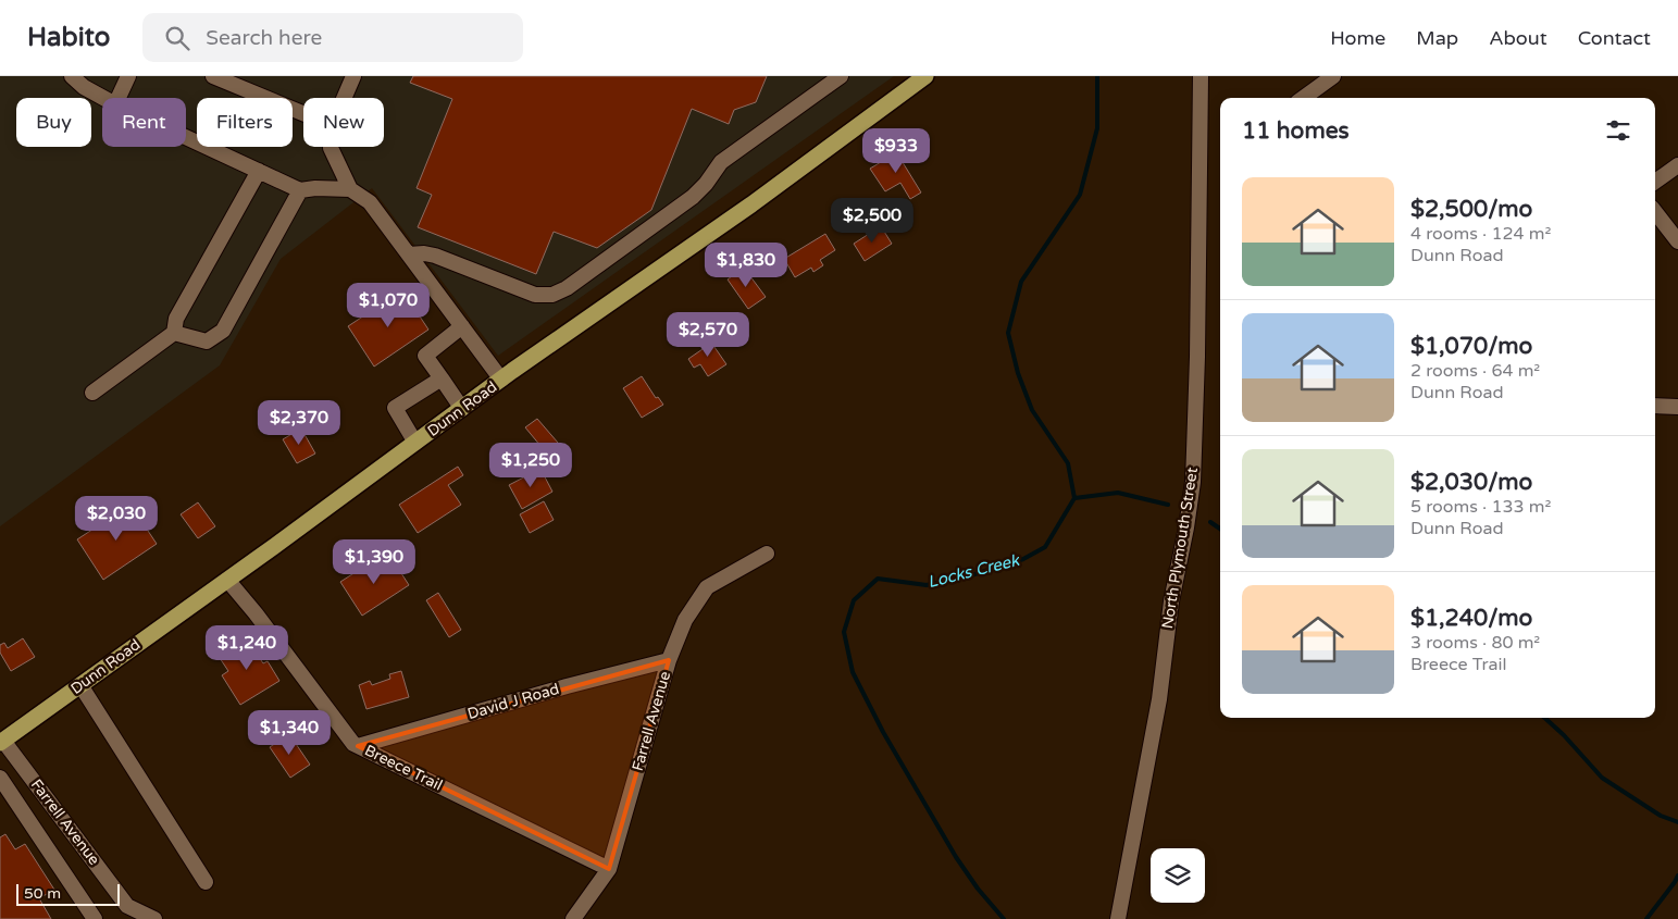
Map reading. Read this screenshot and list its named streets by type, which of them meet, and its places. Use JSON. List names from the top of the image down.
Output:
{
  "streets": {
    "main road": ["Dunn Road"],
    "street": [
      "North Plymouth Street",
      "David J Road",
      "Farrell Avenue",
      "Breece Trail"
    ]
  },
  "crossings": [
    ["Dunn Road", "Farrell Avenue"],
    ["Dunn Road", "Breece Trail"],
    ["David J Road", "Farrell Avenue"],
    ["David J Road", "Breece Trail"],
    ["Farrell Avenue", "Breece Trail"]
  ],
  "water": ["Locks Creek"],
  "scale_bar": "50 m",
  "page": {
    "header": "Habito",
    "search": "Search here",
    "nav": [
      "Home",
      "Map",
      "About",
      "Contact"
    ],
    "chip": [
      "Buy",
      "Rent",
      "Filters",
      "New"
    ],
    "heading": "11 homes",
    "price": [
      "$933",
      "$2,500",
      "$1,830",
      "$1,070",
      "$2,570",
      "$2,370",
      "$1,250",
      "$2,030",
      "$1,390",
      "$1,240",
      "$1,340"
    ],
    "list": [
      {
        "name": "$2,500/mo",
        "note": "4 rooms · 124 m² · Dunn Road"
      },
      {
        "name": "$1,070/mo",
        "note": "2 rooms · 64 m² · Dunn Road"
      },
      {
        "name": "$2,030/mo",
        "note": "5 rooms · 133 m² · Dunn Road"
      },
      {
        "name": "$1,240/mo",
        "note": "3 rooms · 80 m² · Breece Trail"
      }
    ],
    "scale": "50 m"
  }
}
